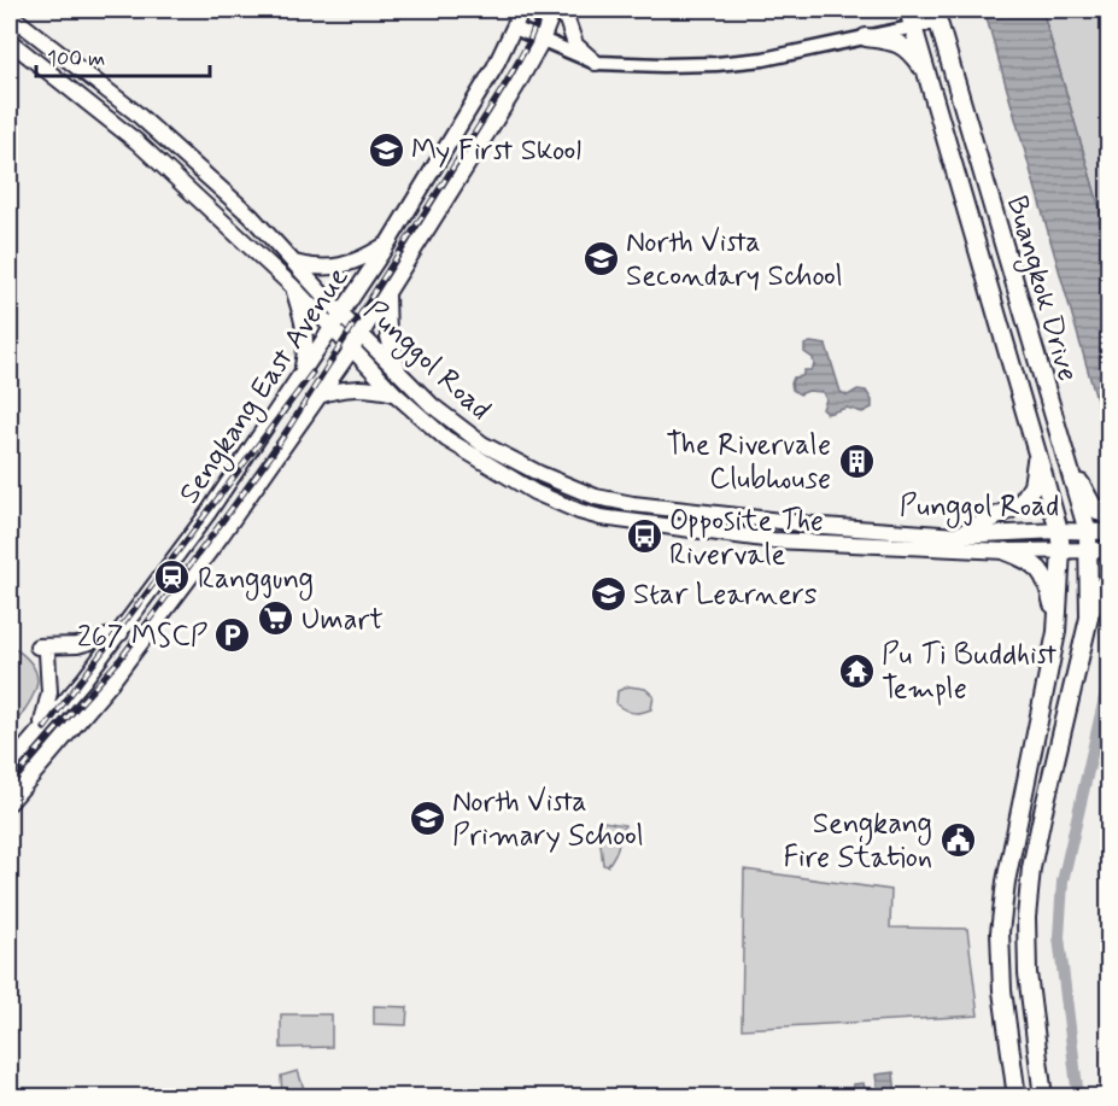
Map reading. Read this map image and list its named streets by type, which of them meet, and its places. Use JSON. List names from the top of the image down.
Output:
{
  "streets": {
    "main road": ["Buangkok Drive", "Punggol Road", "Sengkang East Avenue"]
  },
  "crossings": [
    ["Buangkok Drive", "Punggol Road"],
    ["Punggol Road", "Sengkang East Avenue"]
  ],
  "places": {
    "school or university": [
      "My First Skool",
      "North Vista Secondary School",
      "Star Learners",
      "North Vista Primary School"
    ],
    "building": ["The Rivervale Clubhouse"],
    "bus stop": ["Opposite The Rivervale"],
    "station": ["Ranggung"],
    "supermarket": ["Umart"],
    "parking": ["267 MSCP"],
    "temple": ["Pu Ti Buddhist Temple"],
    "public building": ["Sengkang Fire Station"]
  },
  "scale_bar": "100 m"
}
